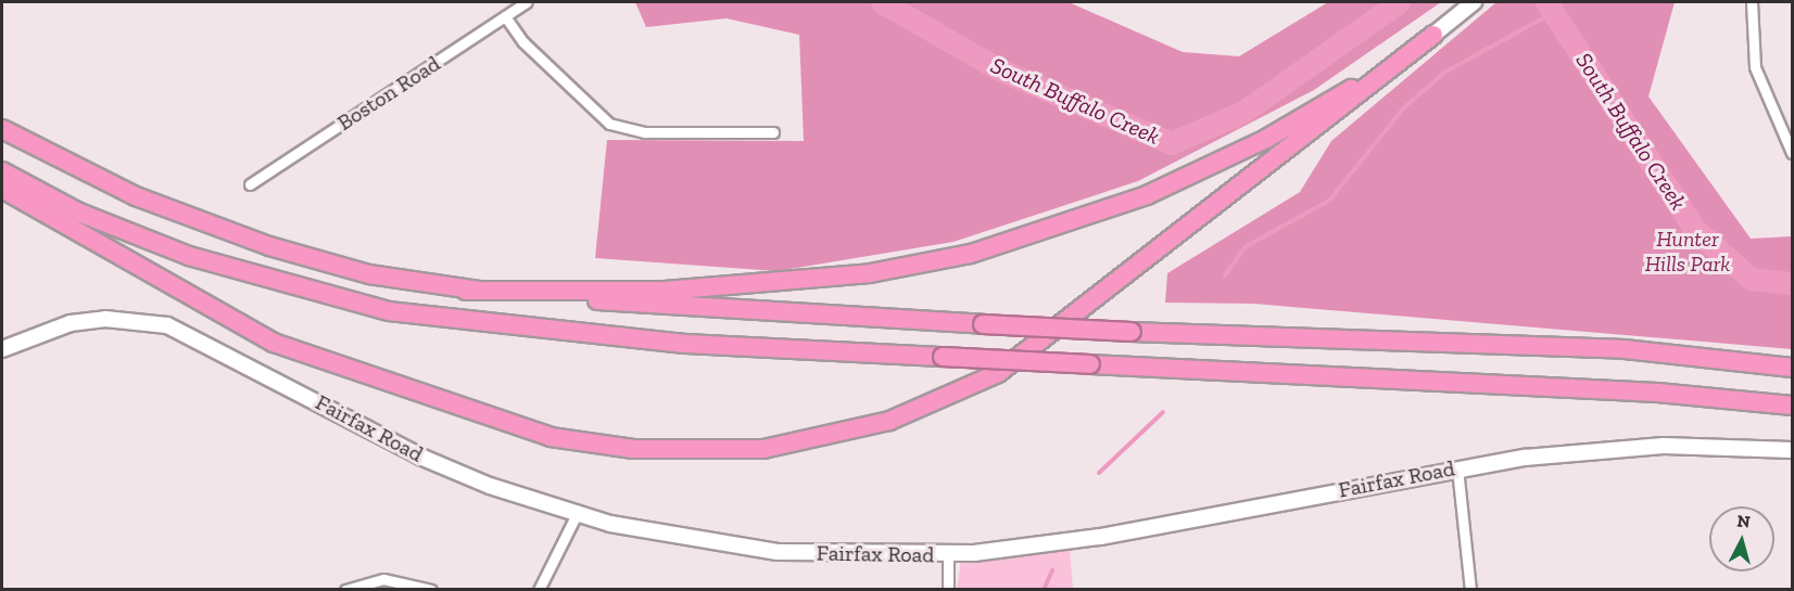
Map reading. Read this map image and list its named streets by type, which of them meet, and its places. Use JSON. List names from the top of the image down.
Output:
{
  "streets": {
    "street": ["Boston Road", "Fairfax Road"]
  },
  "water": ["South Buffalo Creek"],
  "parks": ["Hunter Hills Park"],
  "north": "top"
}
